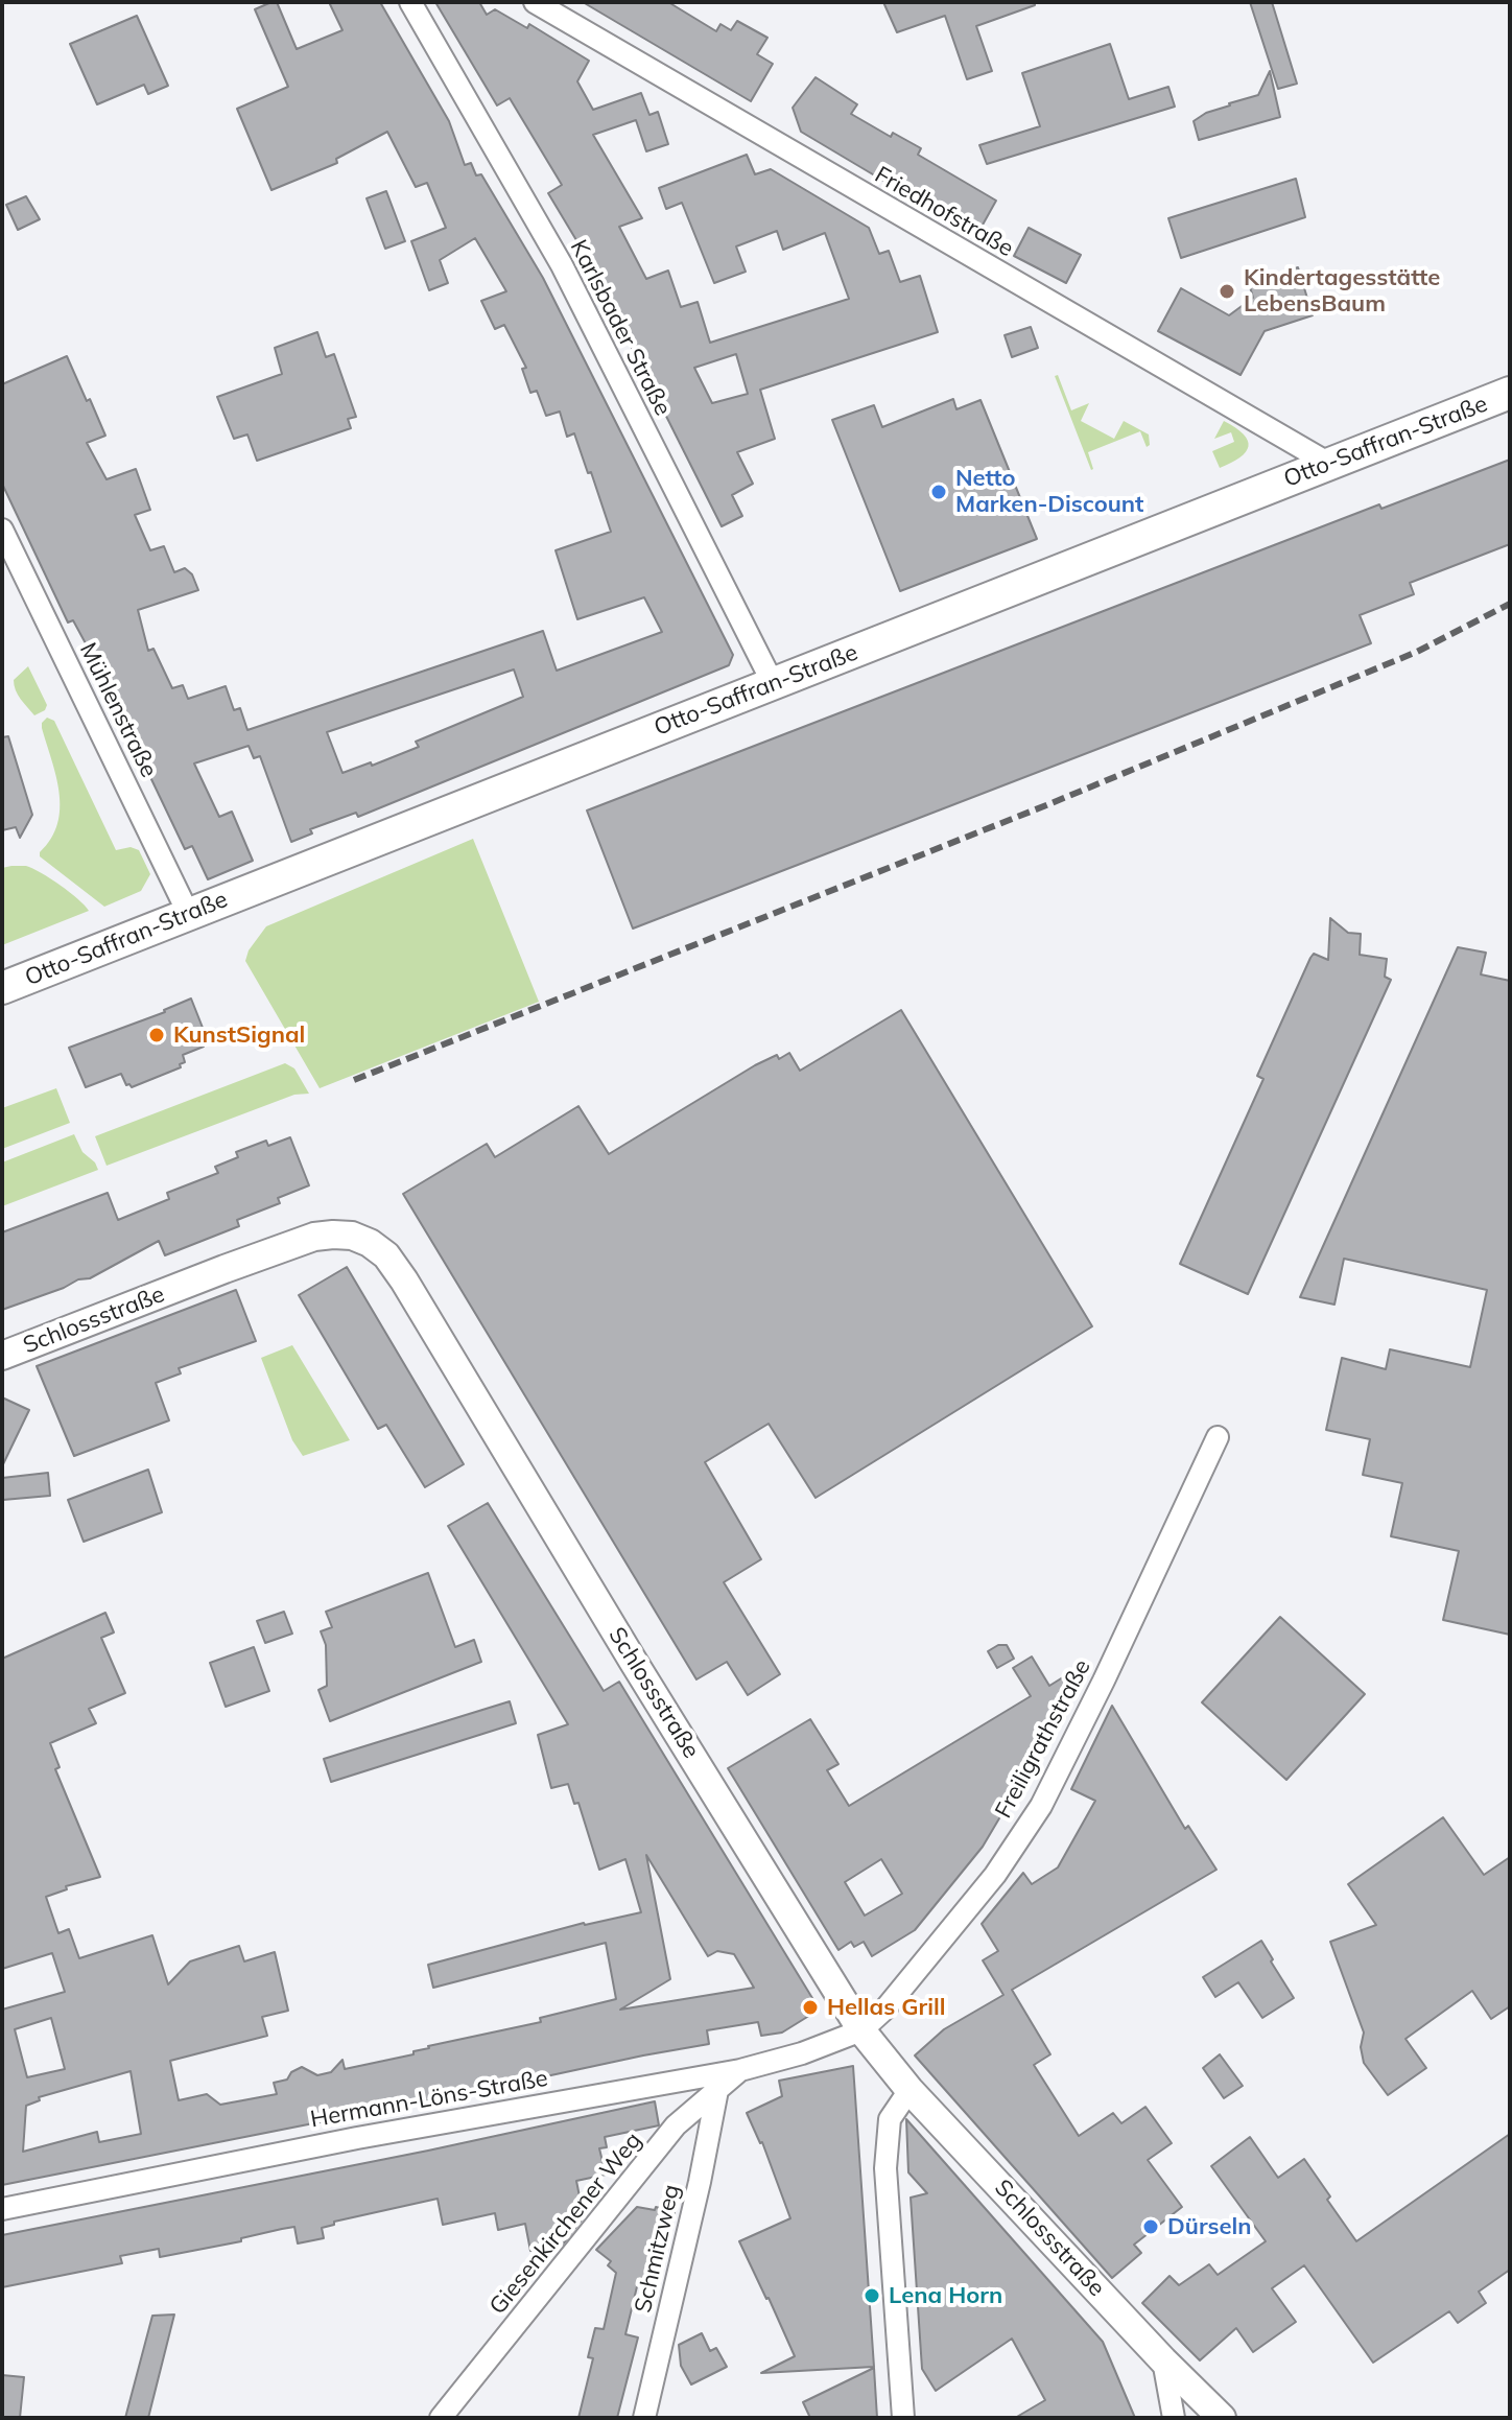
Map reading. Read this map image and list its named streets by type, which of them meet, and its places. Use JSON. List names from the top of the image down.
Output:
{
  "streets": {
    "main road": ["Otto-Saffran-Straße"],
    "street": [
      "Friedhofstraße",
      "Karlsbader Straße",
      "Mühlenstraße",
      "Schlossstraße",
      "Freiligrathstraße",
      "Hermann-Löns-Straße",
      "Giesenkirchener Weg",
      "Schmitzweg"
    ]
  },
  "crossings": [
    ["Friedhofstraße", "Otto-Saffran-Straße"],
    ["Karlsbader Straße", "Otto-Saffran-Straße"],
    ["Otto-Saffran-Straße", "Mühlenstraße"],
    ["Schlossstraße", "Freiligrathstraße"],
    ["Schlossstraße", "Hermann-Löns-Straße"],
    ["Freiligrathstraße", "Hermann-Löns-Straße"],
    ["Hermann-Löns-Straße", "Giesenkirchener Weg"],
    ["Giesenkirchener Weg", "Schmitzweg"]
  ],
  "places": [
    "Kindertagesstätte LebensBaum",
    "Netto Marken-Discount",
    "KunstSignal",
    "Hellas Grill",
    "Dürseln",
    "Lena Horn"
  ]
}
